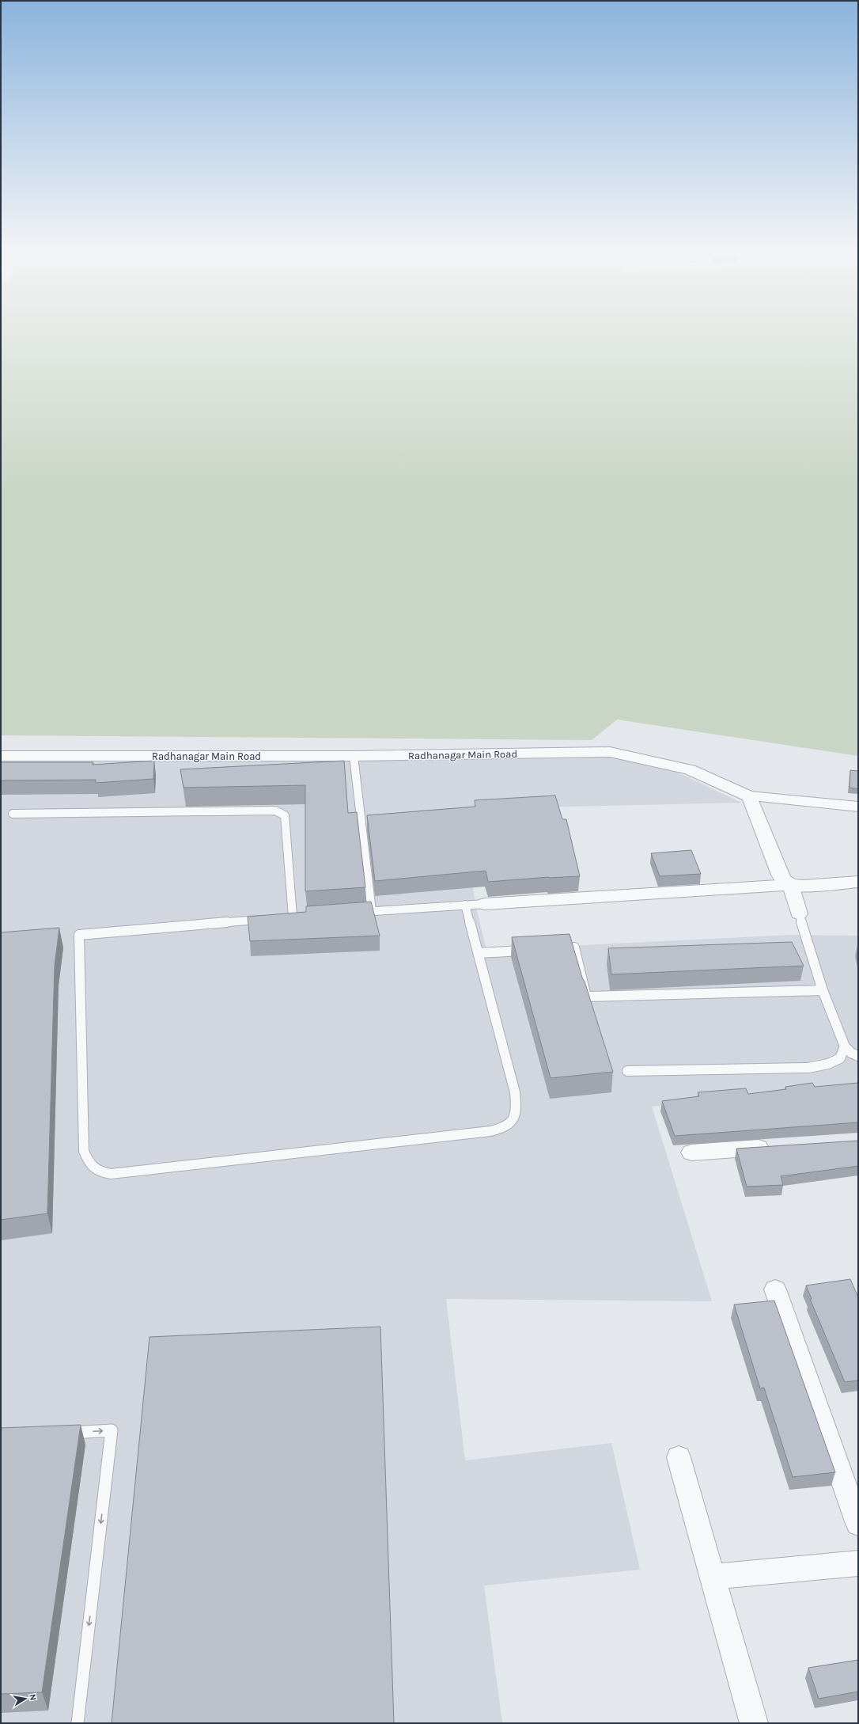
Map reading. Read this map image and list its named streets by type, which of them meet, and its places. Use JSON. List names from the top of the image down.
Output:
{
  "streets": {
    "street": ["Radhanagar Main Road"]
  },
  "north": "right"
}
